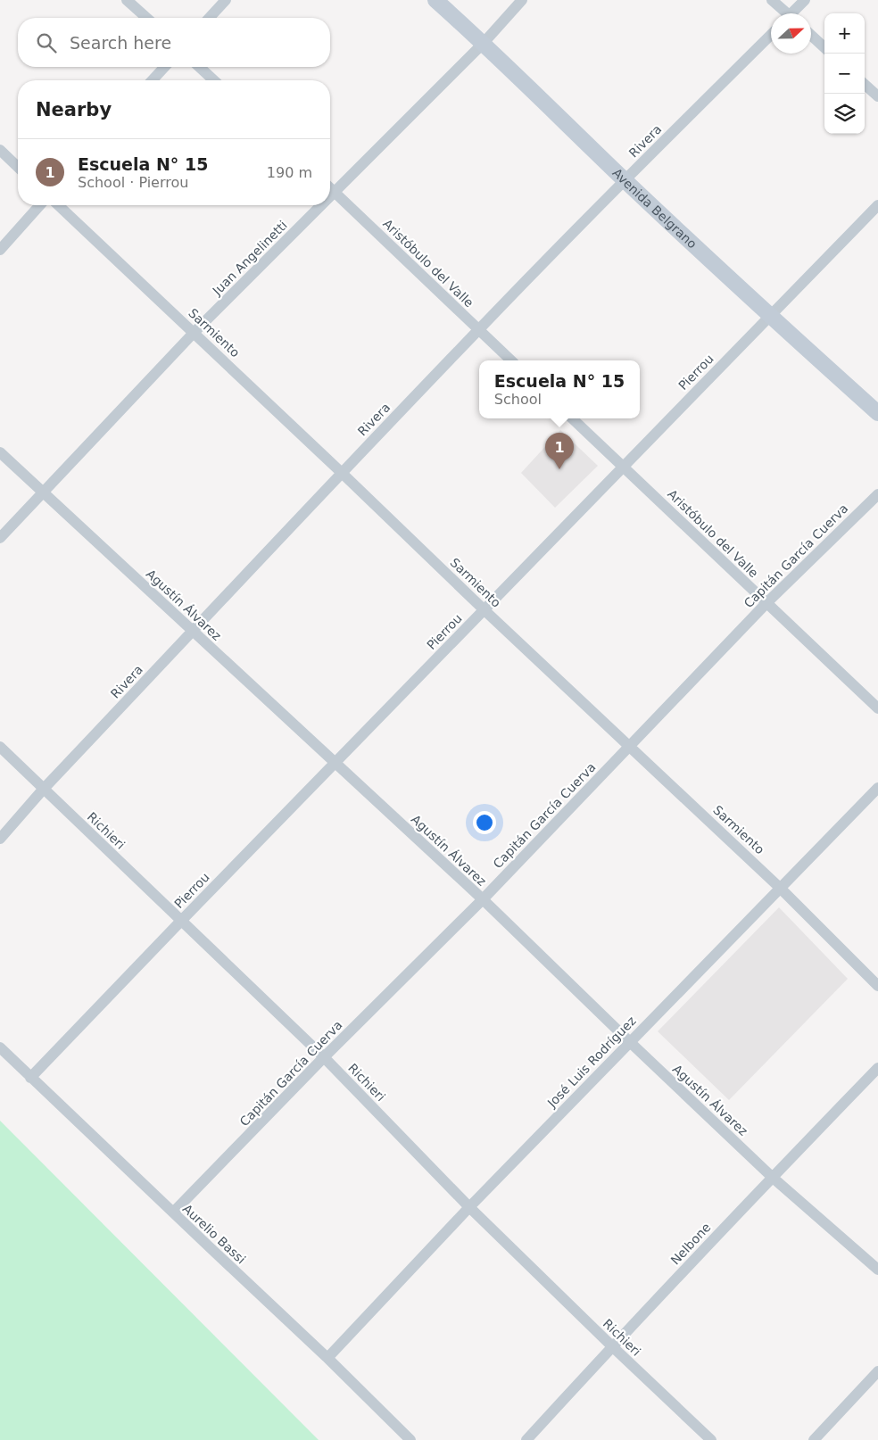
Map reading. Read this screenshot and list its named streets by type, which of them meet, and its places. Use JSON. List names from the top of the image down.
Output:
{
  "streets": {
    "main road": ["Avenida Belgrano"],
    "street": [
      "Rivera",
      "Juan Angelinetti",
      "Aristóbulo del Valle",
      "Sarmiento",
      "Pierrou",
      "Capitán García Cuerva",
      "Agustín Álvarez",
      "Richieri",
      "José Luis Rodríguez",
      "Aurelio Bassi",
      "Nelbone"
    ]
  },
  "crossings": [
    ["Rivera", "Avenida Belgrano"],
    ["Rivera", "Aristóbulo del Valle"],
    ["Rivera", "Sarmiento"],
    ["Rivera", "Agustín Álvarez"],
    ["Rivera", "Richieri"],
    ["Avenida Belgrano", "Juan Angelinetti"],
    ["Avenida Belgrano", "Pierrou"],
    ["Juan Angelinetti", "Aristóbulo del Valle"],
    ["Juan Angelinetti", "Sarmiento"],
    ["Juan Angelinetti", "Agustín Álvarez"],
    ["Aristóbulo del Valle", "Pierrou"],
    ["Aristóbulo del Valle", "Capitán García Cuerva"],
    ["Sarmiento", "Pierrou"],
    ["Sarmiento", "Capitán García Cuerva"],
    ["Sarmiento", "José Luis Rodríguez"],
    ["Pierrou", "Agustín Álvarez"],
    ["Pierrou", "Richieri"],
    ["Pierrou", "Aurelio Bassi"],
    ["Capitán García Cuerva", "Agustín Álvarez"],
    ["Capitán García Cuerva", "Richieri"],
    ["Capitán García Cuerva", "Aurelio Bassi"],
    ["Agustín Álvarez", "José Luis Rodríguez"],
    ["Agustín Álvarez", "Nelbone"],
    ["Richieri", "José Luis Rodríguez"],
    ["Richieri", "Nelbone"],
    ["José Luis Rodríguez", "Aurelio Bassi"]
  ],
  "north": "right",
  "page": {
    "map_buttons": ["+", "−"],
    "search": "Search here",
    "heading": "Nearby",
    "list": [
      {
        "mark": "1",
        "name": "Escuela N° 15",
        "note": "School · Pierrou",
        "value": "190 m"
      }
    ],
    "popup": ["Escuela N° 15", "School"],
    "pins": "1"
  }
}
